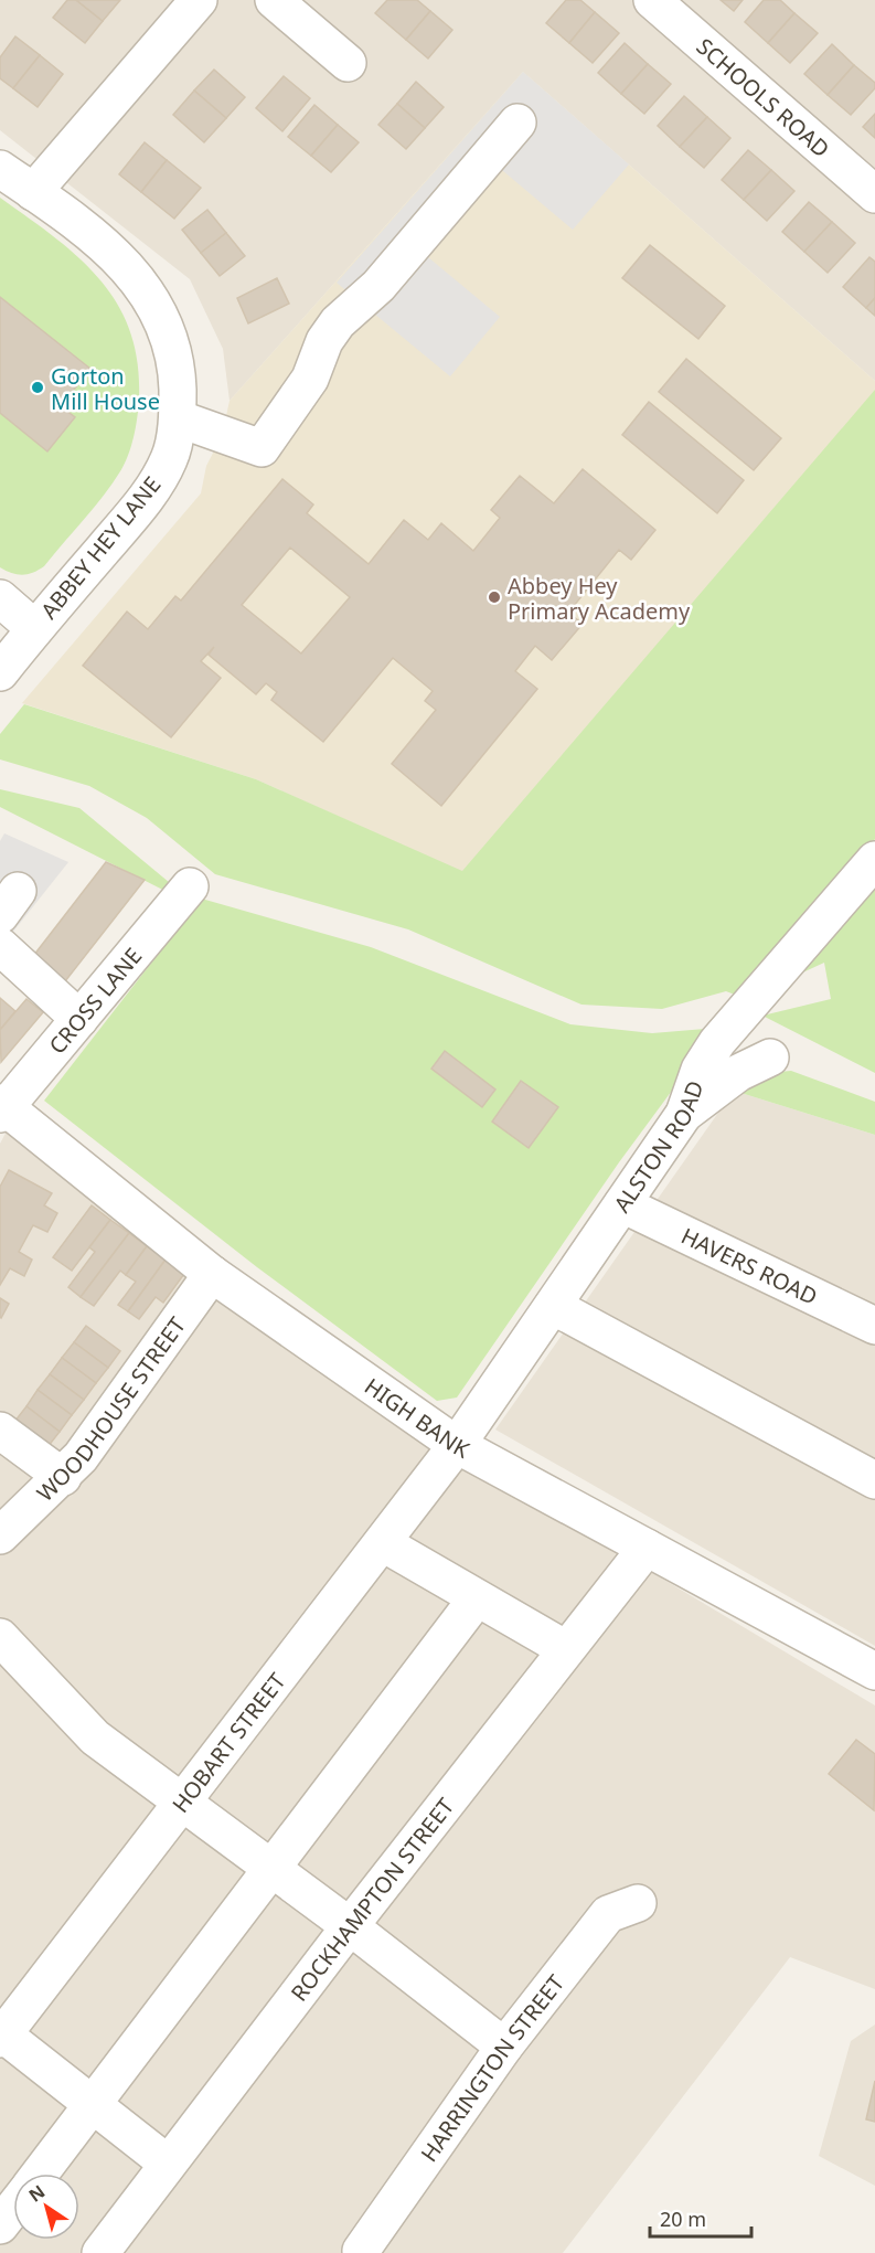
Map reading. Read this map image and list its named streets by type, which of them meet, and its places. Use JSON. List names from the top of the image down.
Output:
{
  "streets": {
    "street": [
      "SCHOOLS ROAD",
      "ABBEY HEY LANE",
      "CROSS LANE",
      "ALSTON ROAD",
      "HAVERS ROAD",
      "WOODHOUSE STREET",
      "HIGH BANK",
      "HOBART STREET",
      "ROCKHAMPTON STREET",
      "HARRINGTON STREET"
    ]
  },
  "crossings": [
    ["CROSS LANE", "HIGH BANK"],
    ["ALSTON ROAD", "HAVERS ROAD"],
    ["ALSTON ROAD", "HIGH BANK"],
    ["ALSTON ROAD", "HOBART STREET"],
    ["WOODHOUSE STREET", "HIGH BANK"],
    ["HIGH BANK", "HOBART STREET"],
    ["HIGH BANK", "ROCKHAMPTON STREET"]
  ],
  "places": ["Gorton Mill House", "Abbey Hey Primary Academy"],
  "scale_bar": "20 m",
  "north": "top left"
}
